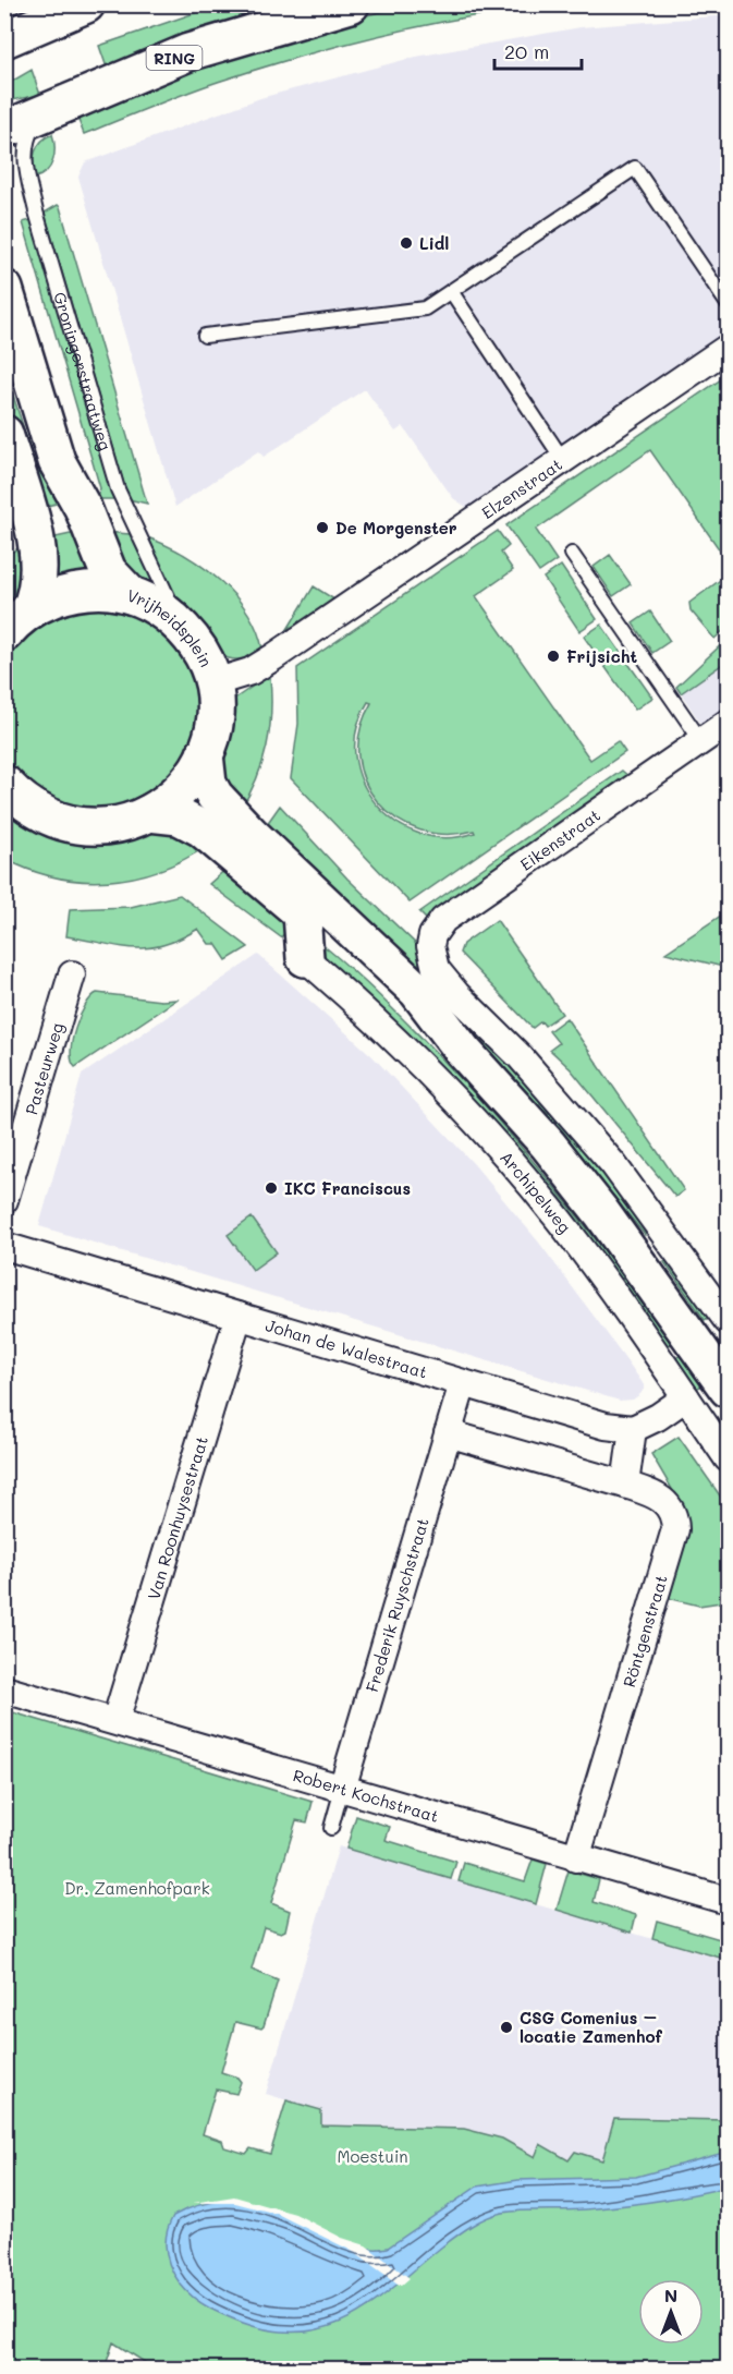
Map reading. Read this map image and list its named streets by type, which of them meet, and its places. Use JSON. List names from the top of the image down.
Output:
{
  "streets": {
    "main road": ["RING", "Vrijheidsplein"],
    "street": [
      "Elzenstraat",
      "Eikenstraat",
      "Pasteurweg",
      "Archipelweg",
      "Johan de Walestraat",
      "Van Roonhuysestraat",
      "Frederik Ruyschstraat",
      "Röntgenstraat",
      "Robert Kochstraat"
    ],
    "lane": ["Groningerstraatweg"]
  },
  "crossings": [
    ["RING", "Groningerstraatweg"],
    ["Groningerstraatweg", "Vrijheidsplein"],
    ["Elzenstraat", "Vrijheidsplein"],
    ["Johan de Walestraat", "Van Roonhuysestraat"],
    ["Johan de Walestraat", "Frederik Ruyschstraat"],
    ["Van Roonhuysestraat", "Robert Kochstraat"],
    ["Frederik Ruyschstraat", "Robert Kochstraat"],
    ["Röntgenstraat", "Robert Kochstraat"]
  ],
  "parks": ["Dr. Zamenhofpark", "Moestuin"],
  "places": [
    "Lidl",
    "De Morgenster",
    "Frijsicht",
    "IKC Franciscus",
    "CSG Comenius – locatie Zamenhof"
  ],
  "scale_bar": "20 m",
  "north": "top"
}
